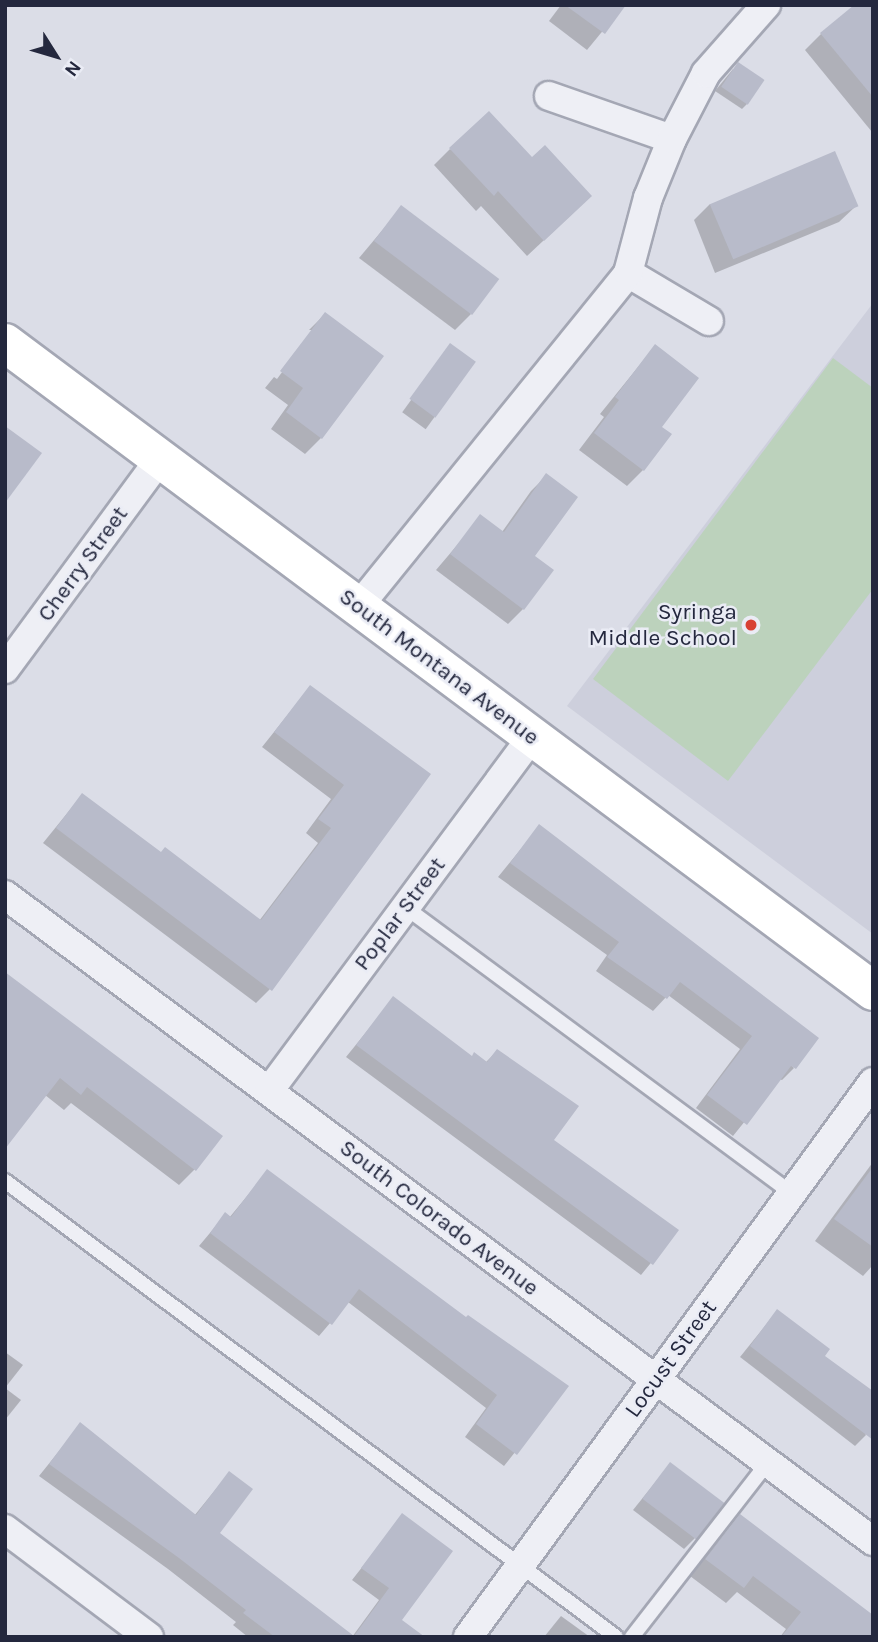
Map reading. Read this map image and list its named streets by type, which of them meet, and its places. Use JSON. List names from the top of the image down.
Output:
{
  "streets": {
    "street": [
      "Cherry Street",
      "South Montana Avenue",
      "Poplar Street",
      "South Colorado Avenue",
      "Locust Street"
    ]
  },
  "crossings": [
    ["Cherry Street", "South Montana Avenue"],
    ["South Montana Avenue", "Poplar Street"],
    ["Poplar Street", "South Colorado Avenue"],
    ["South Colorado Avenue", "Locust Street"]
  ],
  "places": ["Syringa Middle School"],
  "north": "bottom right"
}
